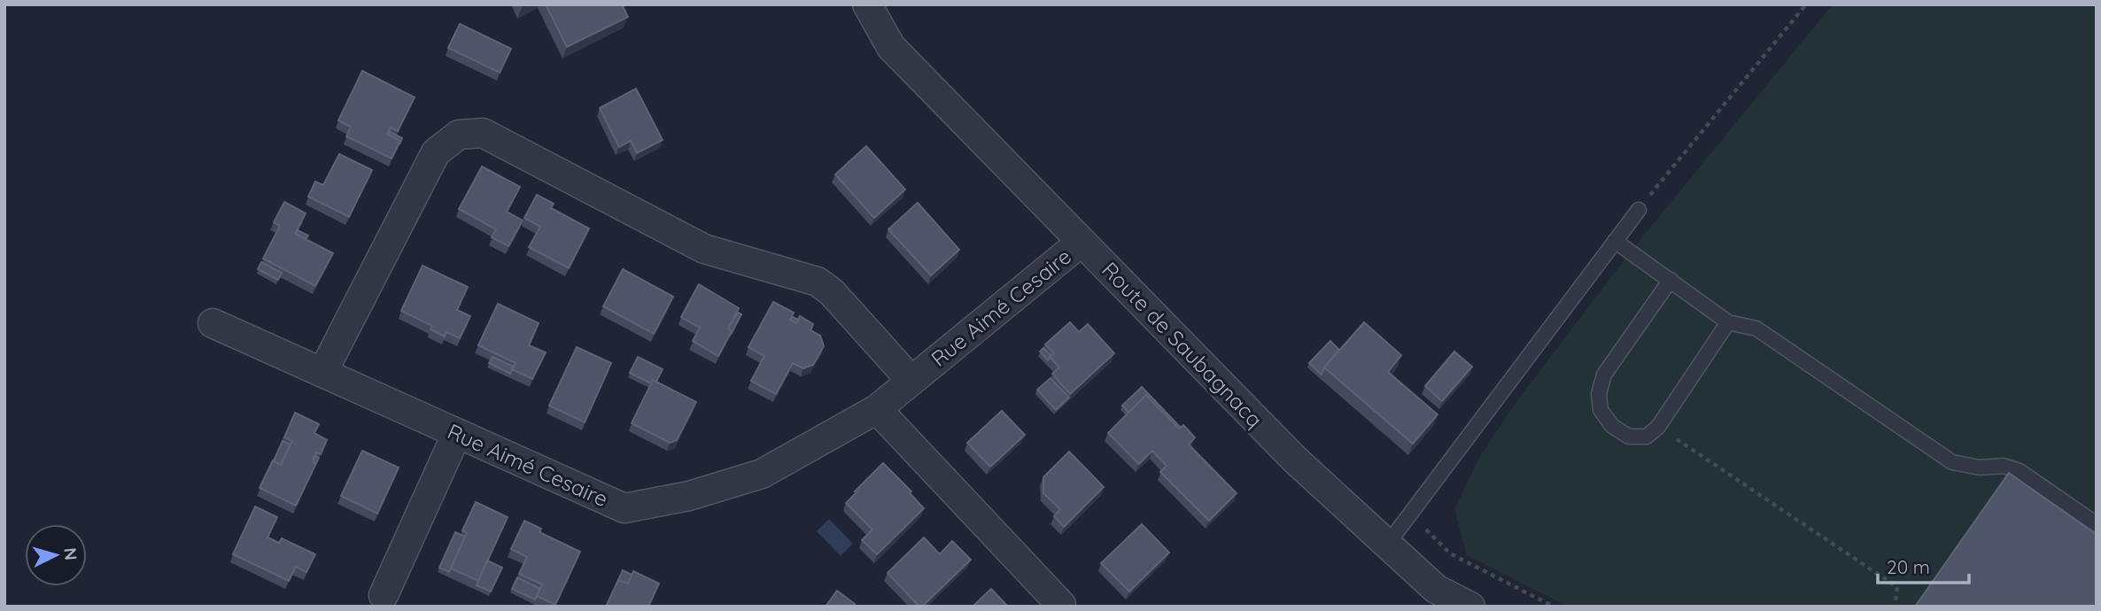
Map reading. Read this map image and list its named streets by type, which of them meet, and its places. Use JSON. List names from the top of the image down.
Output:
{
  "streets": {
    "street": ["Rue Aimé Cesaire", "Route de Saubagnacq"]
  },
  "crossings": [
    ["Rue Aimé Cesaire", "Route de Saubagnacq"]
  ],
  "scale_bar": "20 m",
  "north": "right"
}
